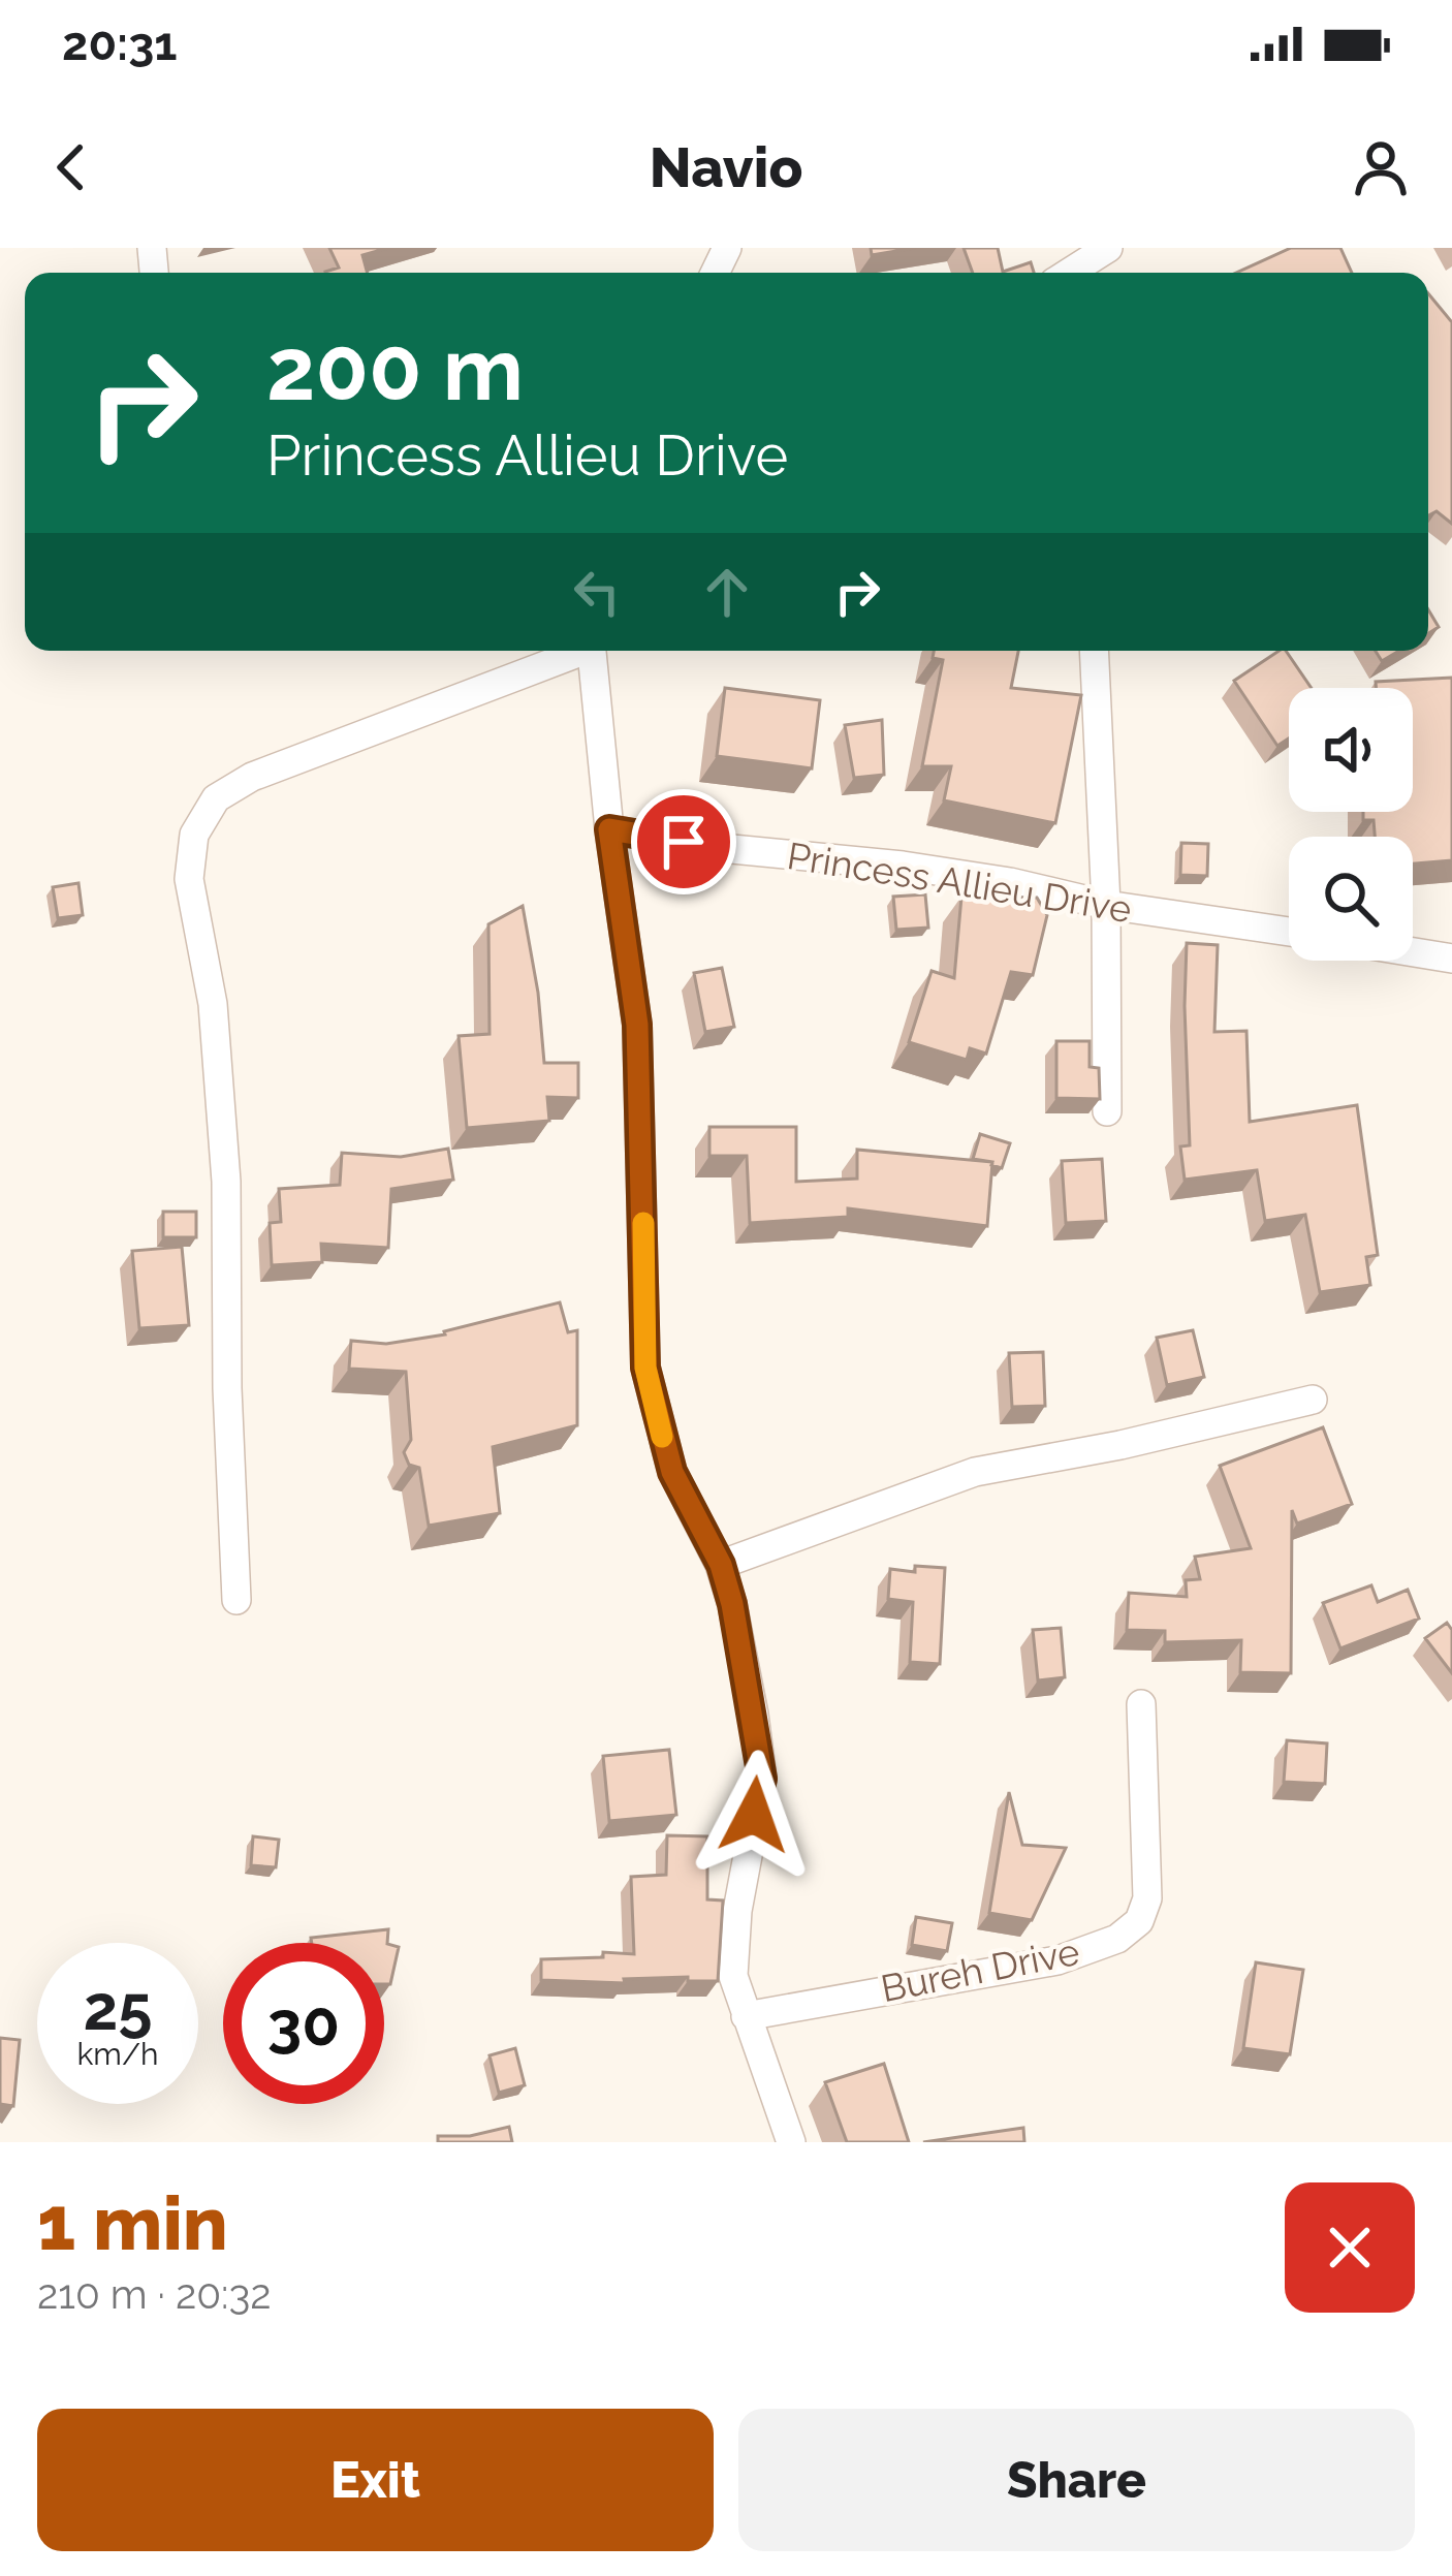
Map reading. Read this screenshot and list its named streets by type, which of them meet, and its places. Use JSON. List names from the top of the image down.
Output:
{
  "streets": {
    "street": ["Princess Allieu Drive", "Bureh Drive"]
  },
  "page": {
    "status": "20:31",
    "header": "Navio",
    "turn": ["200 m", "Princess Allieu Drive"],
    "speed": "25 km/h",
    "limit": "30",
    "heading": ["1 min", "210 m · 20:32"],
    "buttons": ["Exit", "Share"]
  }
}
